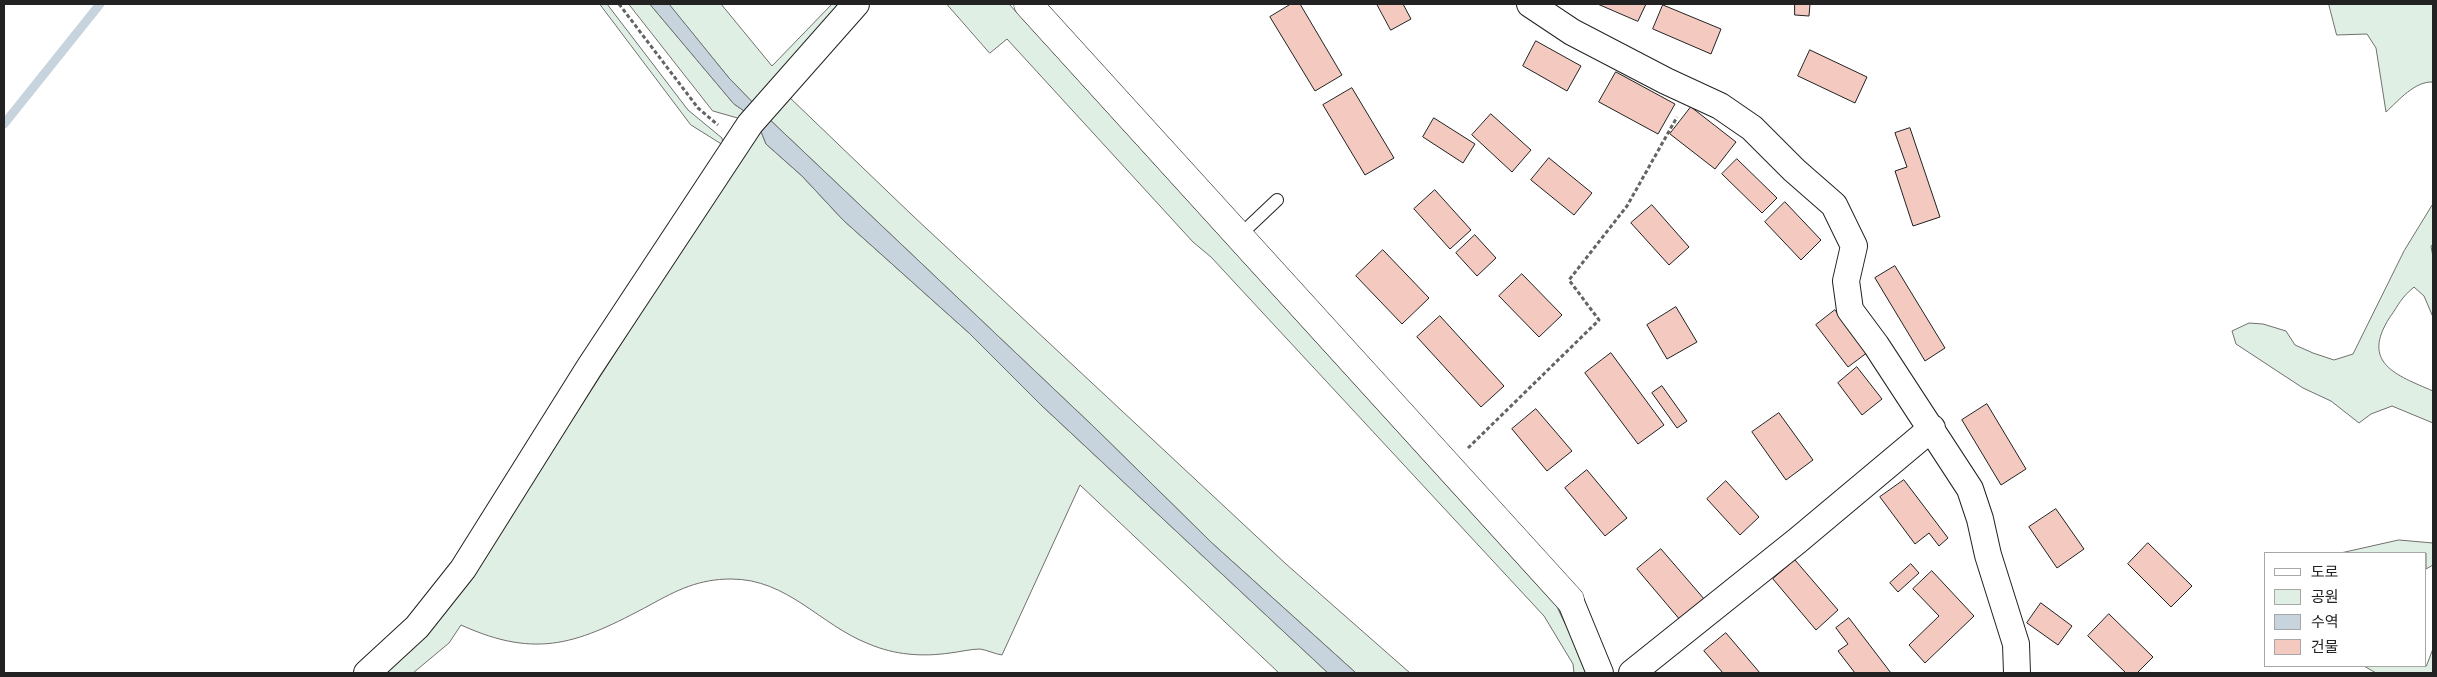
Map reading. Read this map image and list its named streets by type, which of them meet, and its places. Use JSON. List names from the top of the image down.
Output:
{
  "legend": [
    "도로",
    "공원",
    "수역",
    "건물"
  ]
}
